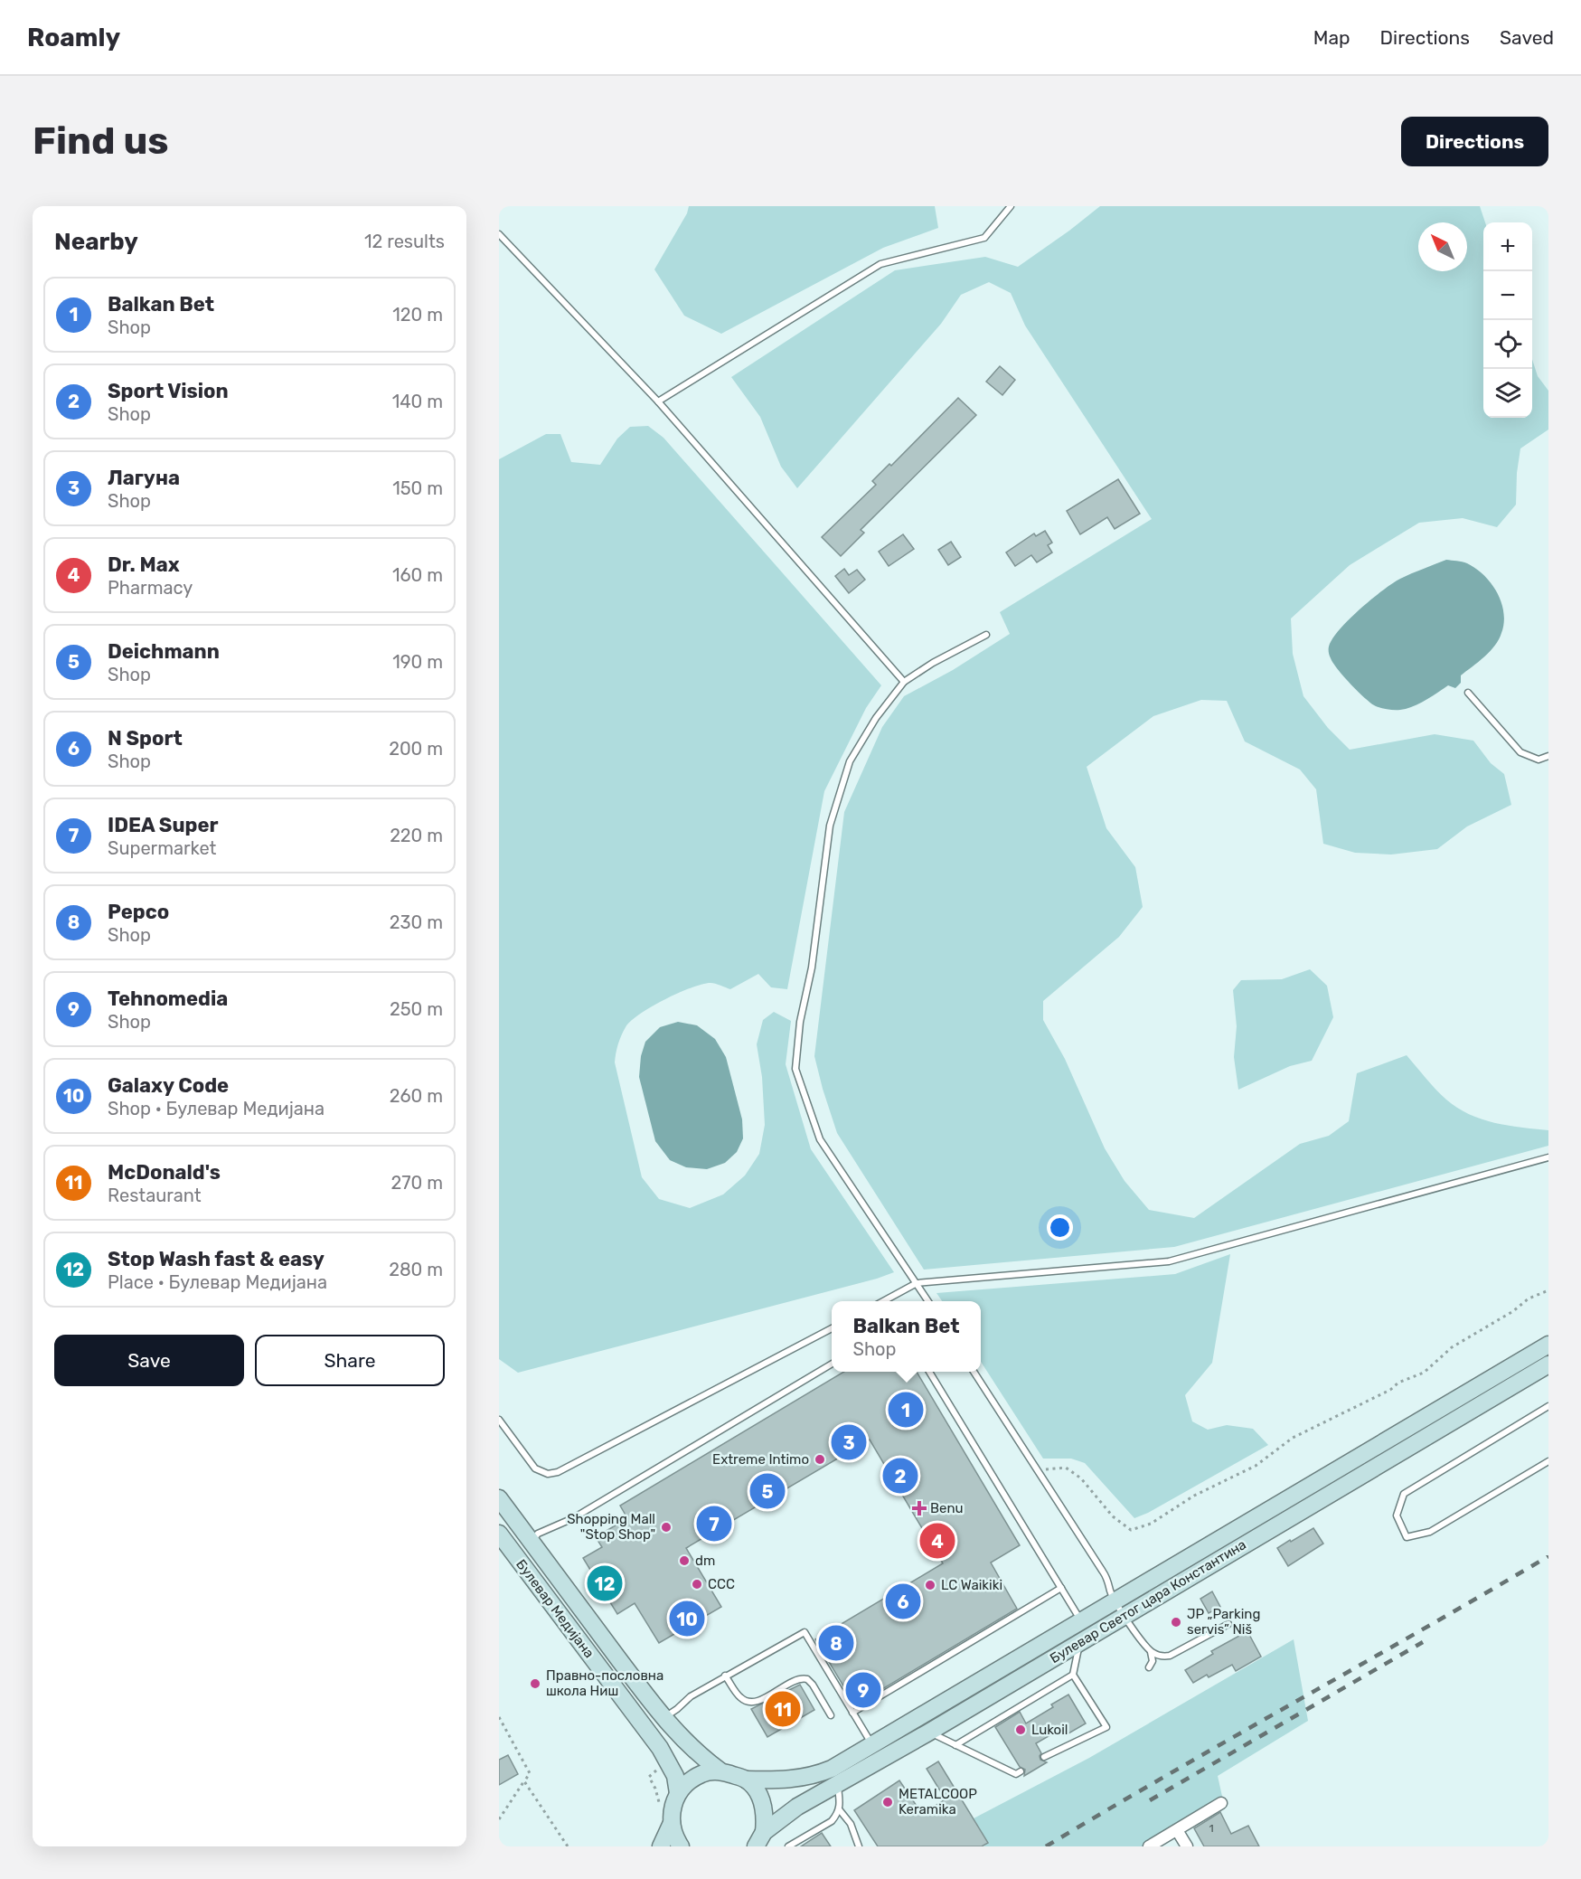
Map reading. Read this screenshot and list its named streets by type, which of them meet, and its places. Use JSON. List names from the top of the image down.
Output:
{
  "streets": {
    "main road": ["Булевар Светог цара Константина", "Булевар Медијана"]
  },
  "crossings": [
    ["Булевар Светог цара Константина", "Булевар Медијана"]
  ],
  "places": {
    "other": [
      "Extreme Intimo",
      "Shopping Mall \"Stop Shop\"",
      "dm",
      "CCC",
      "LC Waikiki",
      "JP „Parking servis” Niš",
      "Правно-пословна школа Ниш",
      "Lukoil",
      "METALCOOP Keramika"
    ],
    "health": ["Benu"]
  },
  "house_numbers": ["1"],
  "north": "top left",
  "page": {
    "header": "Roamly",
    "nav": ["Map", "Directions", "Saved"],
    "buttons": [
      "Directions",
      ["Save", "Share"]
    ],
    "title": "Find us",
    "heading": ["Nearby", "12 results"],
    "map_buttons": ["+", "−"],
    "list": [
      {
        "mark": "1",
        "name": "Balkan Bet",
        "note": "Shop",
        "value": "120 m"
      },
      {
        "mark": "2",
        "name": "Sport Vision",
        "note": "Shop",
        "value": "140 m"
      },
      {
        "mark": "3",
        "name": "Лагуна",
        "note": "Shop",
        "value": "150 m"
      },
      {
        "mark": "4",
        "name": "Dr. Max",
        "note": "Pharmacy",
        "value": "160 m"
      },
      {
        "mark": "5",
        "name": "Deichmann",
        "note": "Shop",
        "value": "190 m"
      },
      {
        "mark": "6",
        "name": "N Sport",
        "note": "Shop",
        "value": "200 m"
      },
      {
        "mark": "7",
        "name": "IDEA Super",
        "note": "Supermarket",
        "value": "220 m"
      },
      {
        "mark": "8",
        "name": "Pepco",
        "note": "Shop",
        "value": "230 m"
      },
      {
        "mark": "9",
        "name": "Tehnomedia",
        "note": "Shop",
        "value": "250 m"
      },
      {
        "mark": "10",
        "name": "Galaxy Code",
        "note": "Shop · Булевар Медијана",
        "value": "260 m"
      },
      {
        "mark": "11",
        "name": "McDonald's",
        "note": "Restaurant",
        "value": "270 m"
      },
      {
        "mark": "12",
        "name": "Stop Wash fast & easy",
        "note": "Place · Булевар Медијана",
        "value": "280 m"
      }
    ],
    "popup": ["Balkan Bet", "Shop"],
    "pins": [
      "1",
      "3",
      "2",
      "5",
      "7",
      "4",
      "12",
      "6",
      "10",
      "8",
      "9",
      "11"
    ]
  }
}
